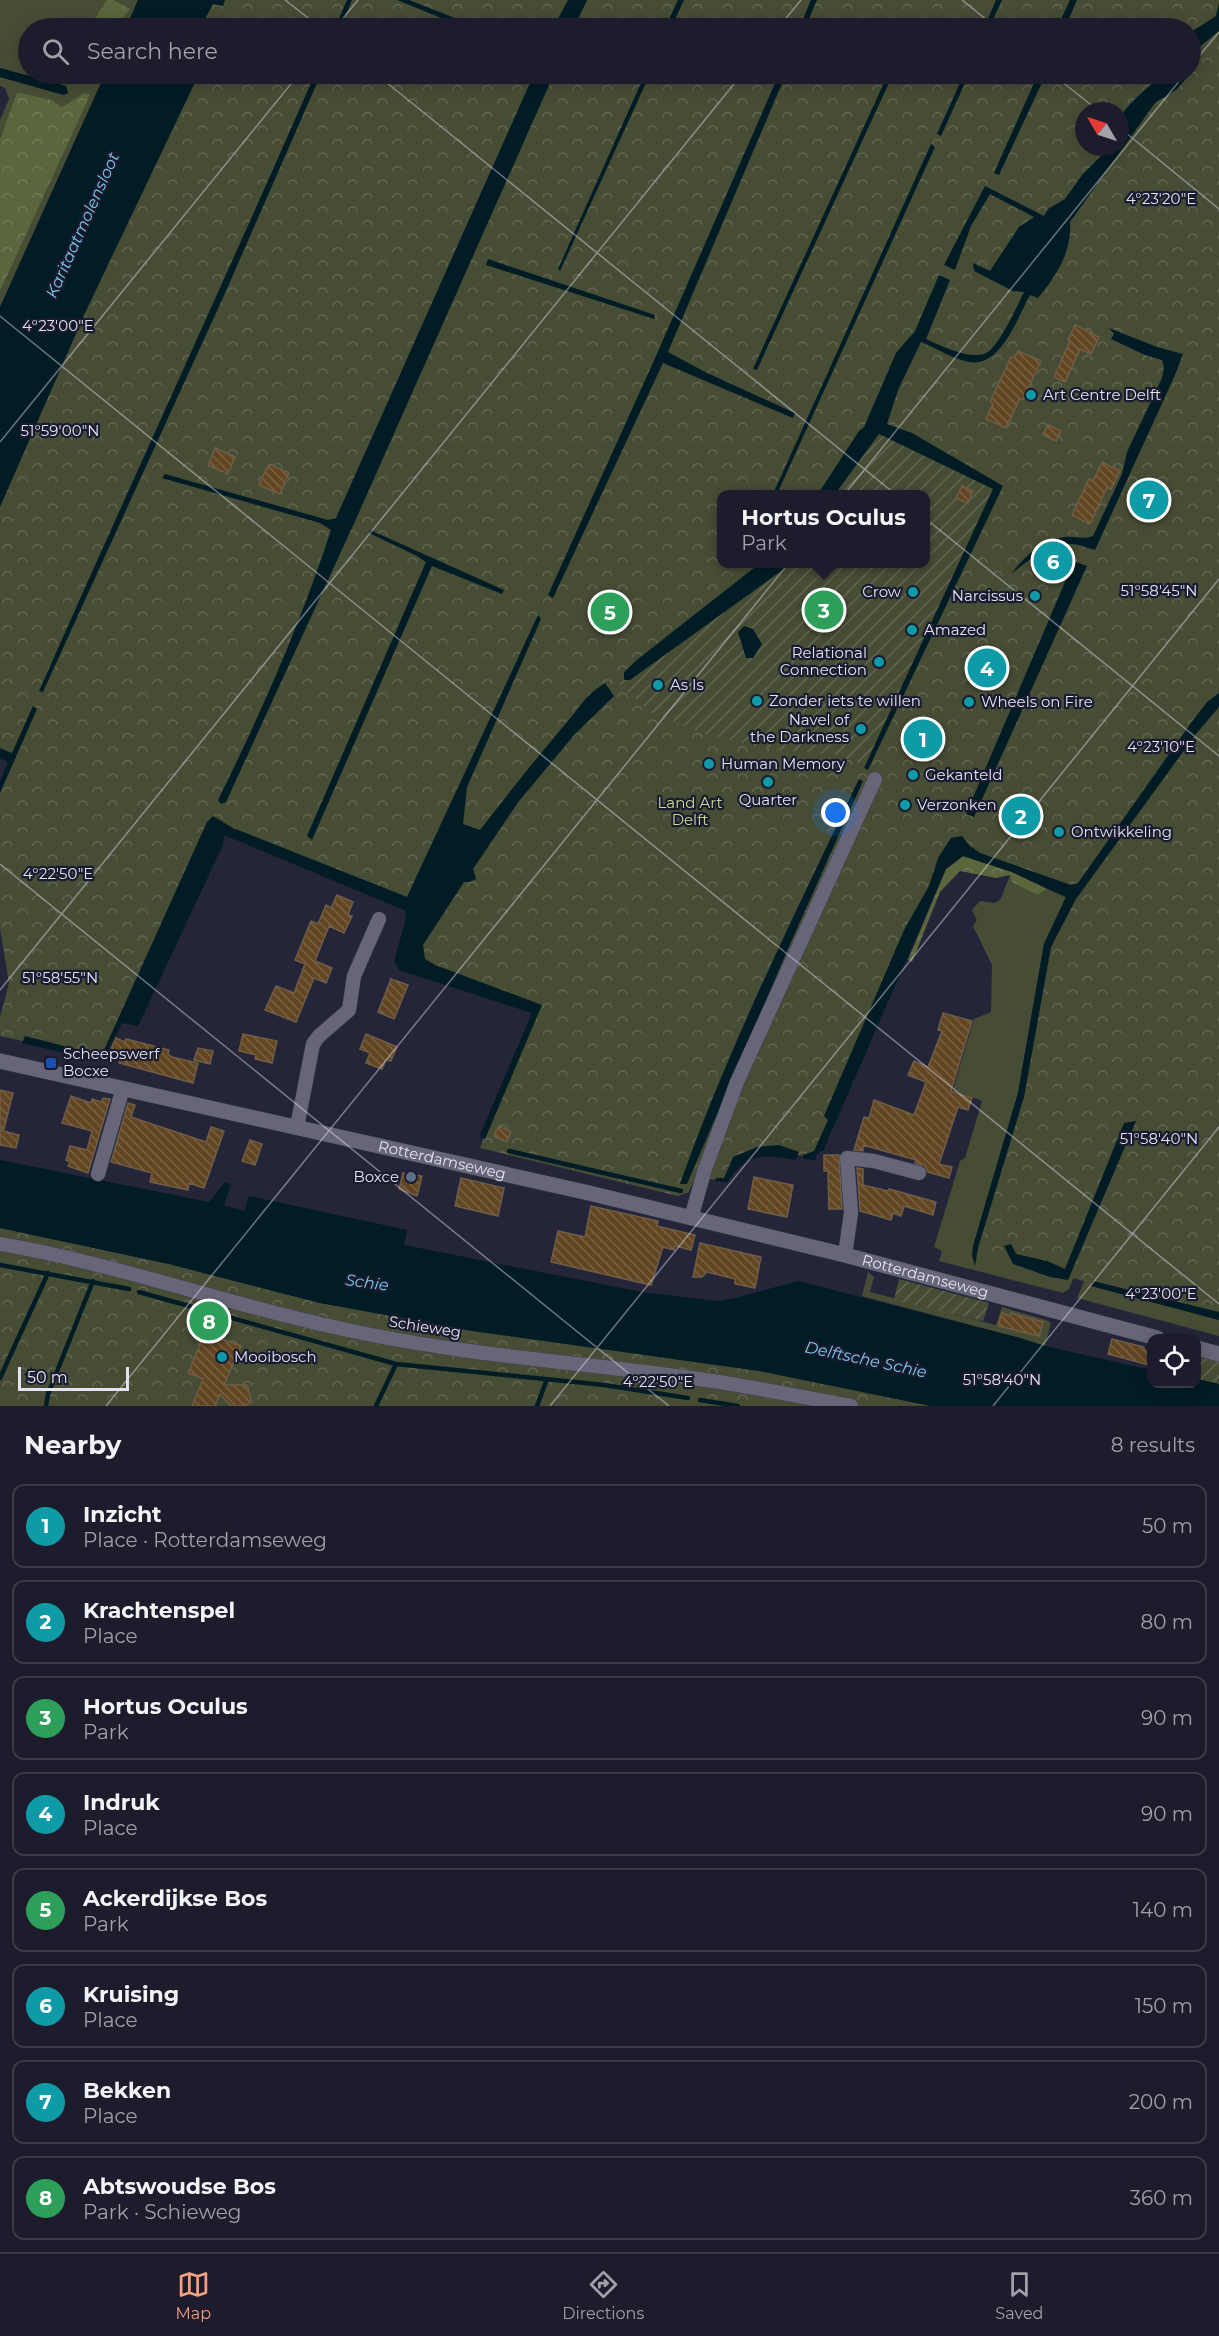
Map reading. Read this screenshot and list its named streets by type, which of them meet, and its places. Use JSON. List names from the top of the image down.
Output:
{
  "streets": {
    "street": ["Rotterdamseweg", "Schieweg"]
  },
  "water": ["Karitaatmolensloot", "Schie", "Delftsche Schie"],
  "parks": ["Land Art Delft"],
  "places": {
    "other": [
      "Art Centre Delft",
      "Crow",
      "Narcissus",
      "Amazed",
      "Relational Connection",
      "As Is",
      "Zonder iets te willen",
      "Wheels on Fire",
      "Navel of the Darkness",
      "Human Memory",
      "Gekanteld",
      "Quarter",
      "Verzonken",
      "Ontwikkeling",
      "Boxce",
      "Mooibosch"
    ],
    "transit": ["Scheepswerf Bocxe"]
  },
  "scale_bar": "50 m",
  "north": "top left",
  "page": {
    "search": "Search here",
    "pins": [
      "7",
      "6",
      "3",
      "5",
      "4",
      "1",
      "2",
      "8"
    ],
    "popup": ["Hortus Oculus", "Park"],
    "scale": "50 m",
    "heading": ["Nearby", "8 results"],
    "list": [
      {
        "mark": "1",
        "name": "Inzicht",
        "note": "Place · Rotterdamseweg",
        "value": "50 m"
      },
      {
        "mark": "2",
        "name": "Krachtenspel",
        "note": "Place",
        "value": "80 m"
      },
      {
        "mark": "3",
        "name": "Hortus Oculus",
        "note": "Park",
        "value": "90 m"
      },
      {
        "mark": "4",
        "name": "Indruk",
        "note": "Place",
        "value": "90 m"
      },
      {
        "mark": "5",
        "name": "Ackerdijkse Bos",
        "note": "Park",
        "value": "140 m"
      },
      {
        "mark": "6",
        "name": "Kruising",
        "note": "Place",
        "value": "150 m"
      },
      {
        "mark": "7",
        "name": "Bekken",
        "note": "Place",
        "value": "200 m"
      },
      {
        "mark": "8",
        "name": "Abtswoudse Bos",
        "note": "Park · Schieweg",
        "value": "360 m"
      }
    ],
    "nav": ["Map", "Directions", "Saved"]
  },
  "coordinates": [
    "4°23'20\"E",
    "4°23'00\"E",
    "51°59'00\"N",
    "51°58'45\"N",
    "4°23'10\"E",
    "4°22'50\"E",
    "51°58'55\"N",
    "51°58'40\"N"
  ]
}
